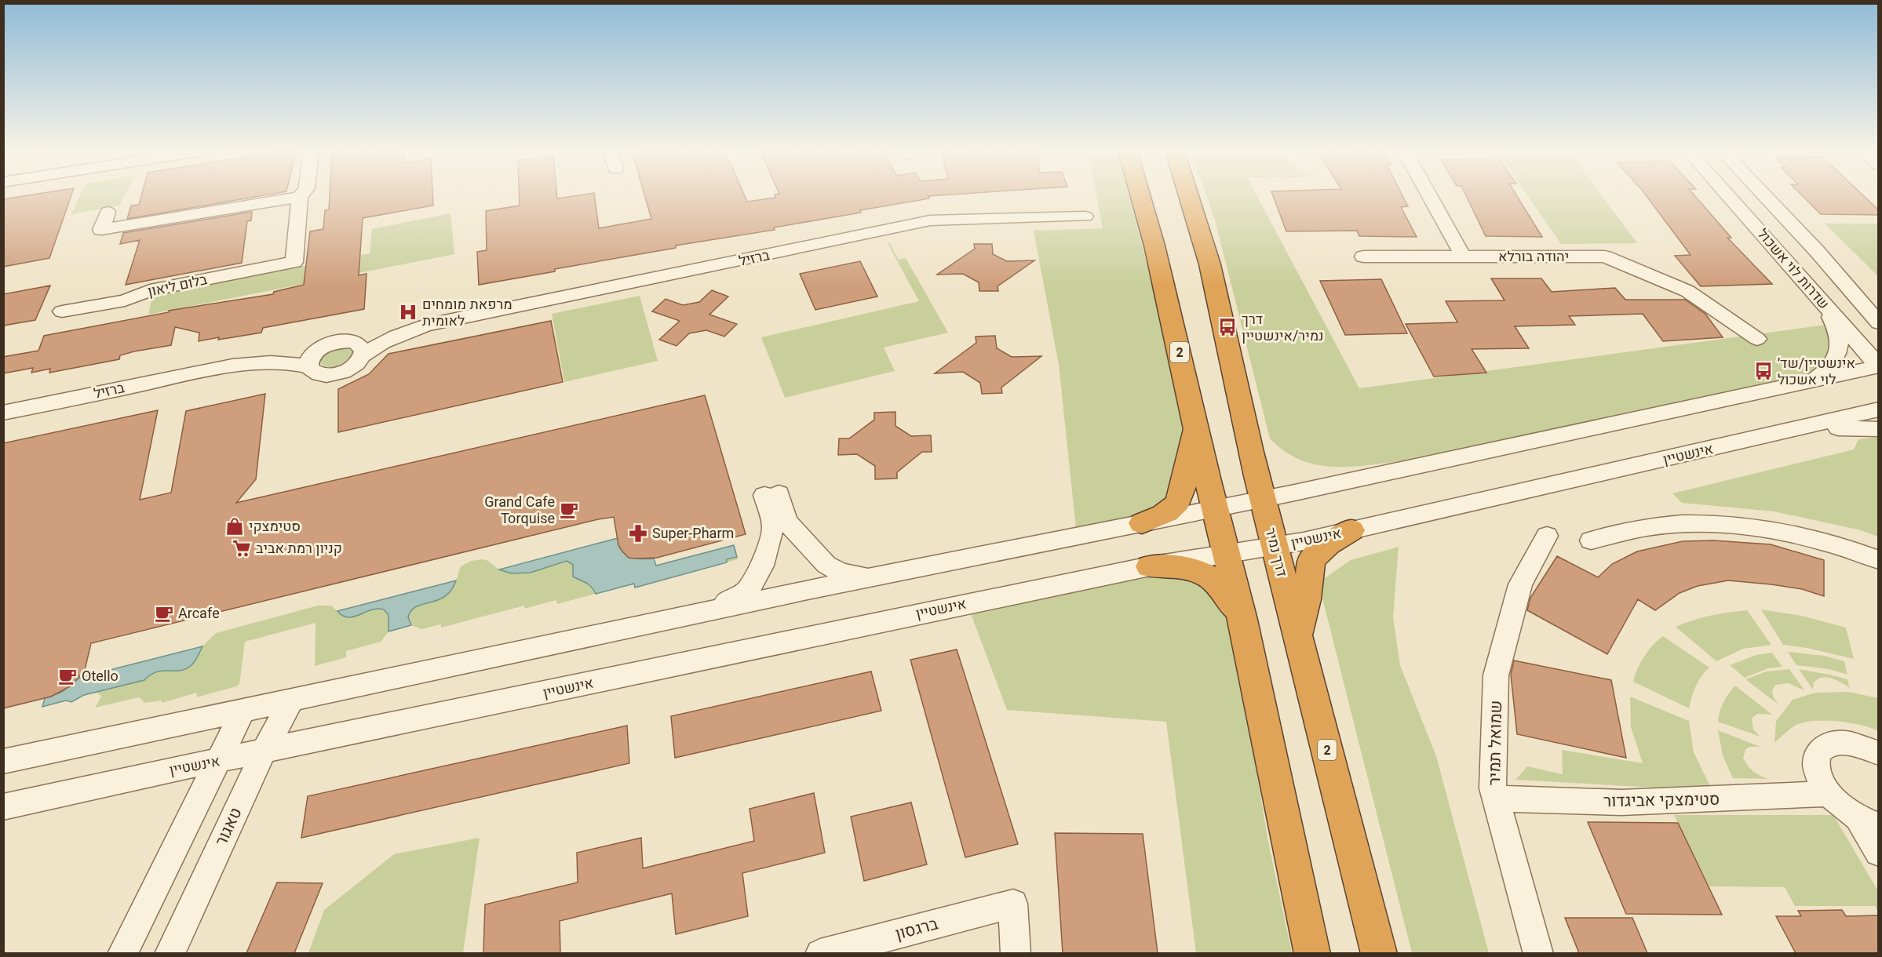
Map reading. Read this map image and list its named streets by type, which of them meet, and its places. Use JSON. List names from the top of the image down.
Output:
{
  "streets": {
    "highway": ["2", "דרך נמיר"],
    "street": [
      "יהודה בורלא",
      "ברזיל",
      "שדרות לוי אשכול",
      "בלום ליאון",
      "אינשטיין",
      "שמואל תמיר",
      "סטימצקי אביגדור",
      "טאגור",
      "ברגסון"
    ]
  },
  "crossings": [
    ["2", "אינשטיין"],
    ["אינשטיין", "דרך נמיר"],
    ["אינשטיין", "טאגור"],
    ["שמואל תמיר", "סטימצקי אביגדור"]
  ],
  "places": {
    "hospital": ["מרפאת מומחים לאומית"],
    "bus stop": ["דרך נמיר/אינשטיין", "אינשטיין/שד׳ לוי אשכול"],
    "cafe": ["Grand Cafe Torquise", "Arcafe", "Otello"],
    "shop": ["סטימצקי"],
    "pharmacy": ["Super-Pharm"],
    "supermarket": ["קניון רמת אביב"]
  }
}
